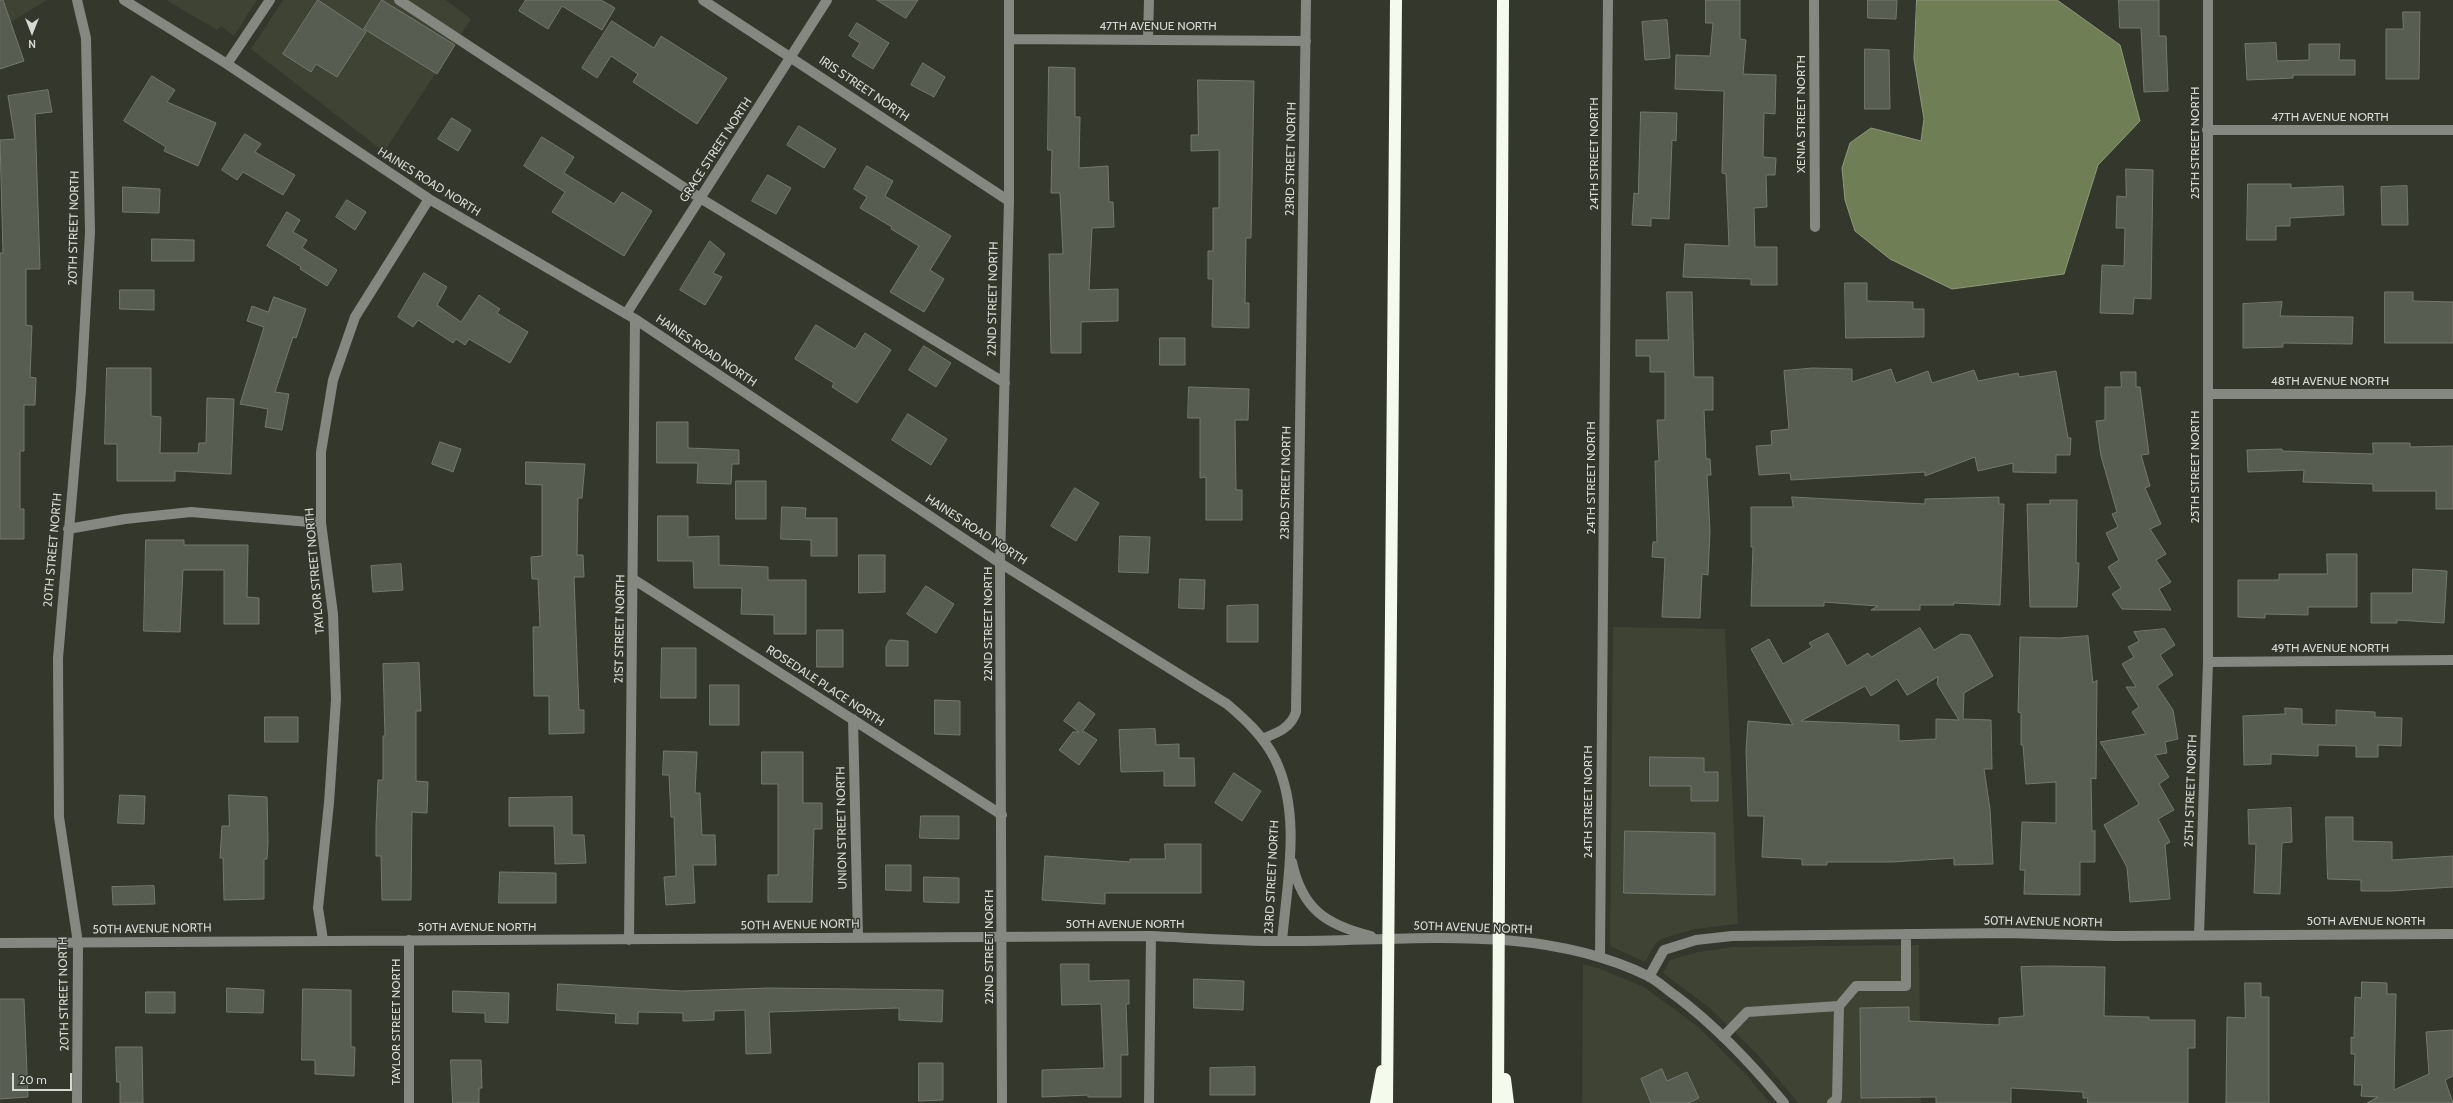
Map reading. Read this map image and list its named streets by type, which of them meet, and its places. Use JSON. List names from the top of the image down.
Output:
{
  "streets": {
    "street": [
      "47TH AVENUE NORTH",
      "IRIS STREET NORTH",
      "XENIA STREET NORTH",
      "25TH STREET NORTH",
      "GRACE STREET NORTH",
      "24TH STREET NORTH",
      "23RD STREET NORTH",
      "HAINES ROAD NORTH",
      "20TH STREET NORTH",
      "22ND STREET NORTH",
      "48TH AVENUE NORTH",
      "TAYLOR STREET NORTH",
      "21ST STREET NORTH",
      "49TH AVENUE NORTH",
      "ROSEDALE PLACE NORTH",
      "UNION STREET NORTH",
      "50TH AVENUE NORTH"
    ]
  },
  "crossings": [
    ["47TH AVENUE NORTH", "25TH STREET NORTH"],
    ["47TH AVENUE NORTH", "23RD STREET NORTH"],
    ["47TH AVENUE NORTH", "22ND STREET NORTH"],
    ["IRIS STREET NORTH", "GRACE STREET NORTH"],
    ["IRIS STREET NORTH", "22ND STREET NORTH"],
    ["25TH STREET NORTH", "48TH AVENUE NORTH"],
    ["25TH STREET NORTH", "49TH AVENUE NORTH"],
    ["25TH STREET NORTH", "50TH AVENUE NORTH"],
    ["GRACE STREET NORTH", "HAINES ROAD NORTH"],
    ["GRACE STREET NORTH", "21ST STREET NORTH"],
    ["24TH STREET NORTH", "50TH AVENUE NORTH"],
    ["23RD STREET NORTH", "HAINES ROAD NORTH"],
    ["23RD STREET NORTH", "50TH AVENUE NORTH"],
    ["HAINES ROAD NORTH", "22ND STREET NORTH"],
    ["HAINES ROAD NORTH", "TAYLOR STREET NORTH"],
    ["HAINES ROAD NORTH", "21ST STREET NORTH"],
    ["20TH STREET NORTH", "50TH AVENUE NORTH"],
    ["22ND STREET NORTH", "ROSEDALE PLACE NORTH"],
    ["22ND STREET NORTH", "50TH AVENUE NORTH"],
    ["TAYLOR STREET NORTH", "50TH AVENUE NORTH"],
    ["21ST STREET NORTH", "ROSEDALE PLACE NORTH"],
    ["21ST STREET NORTH", "50TH AVENUE NORTH"],
    ["ROSEDALE PLACE NORTH", "UNION STREET NORTH"],
    ["UNION STREET NORTH", "50TH AVENUE NORTH"]
  ],
  "scale_bar": "20 m",
  "north": "bottom"
}
